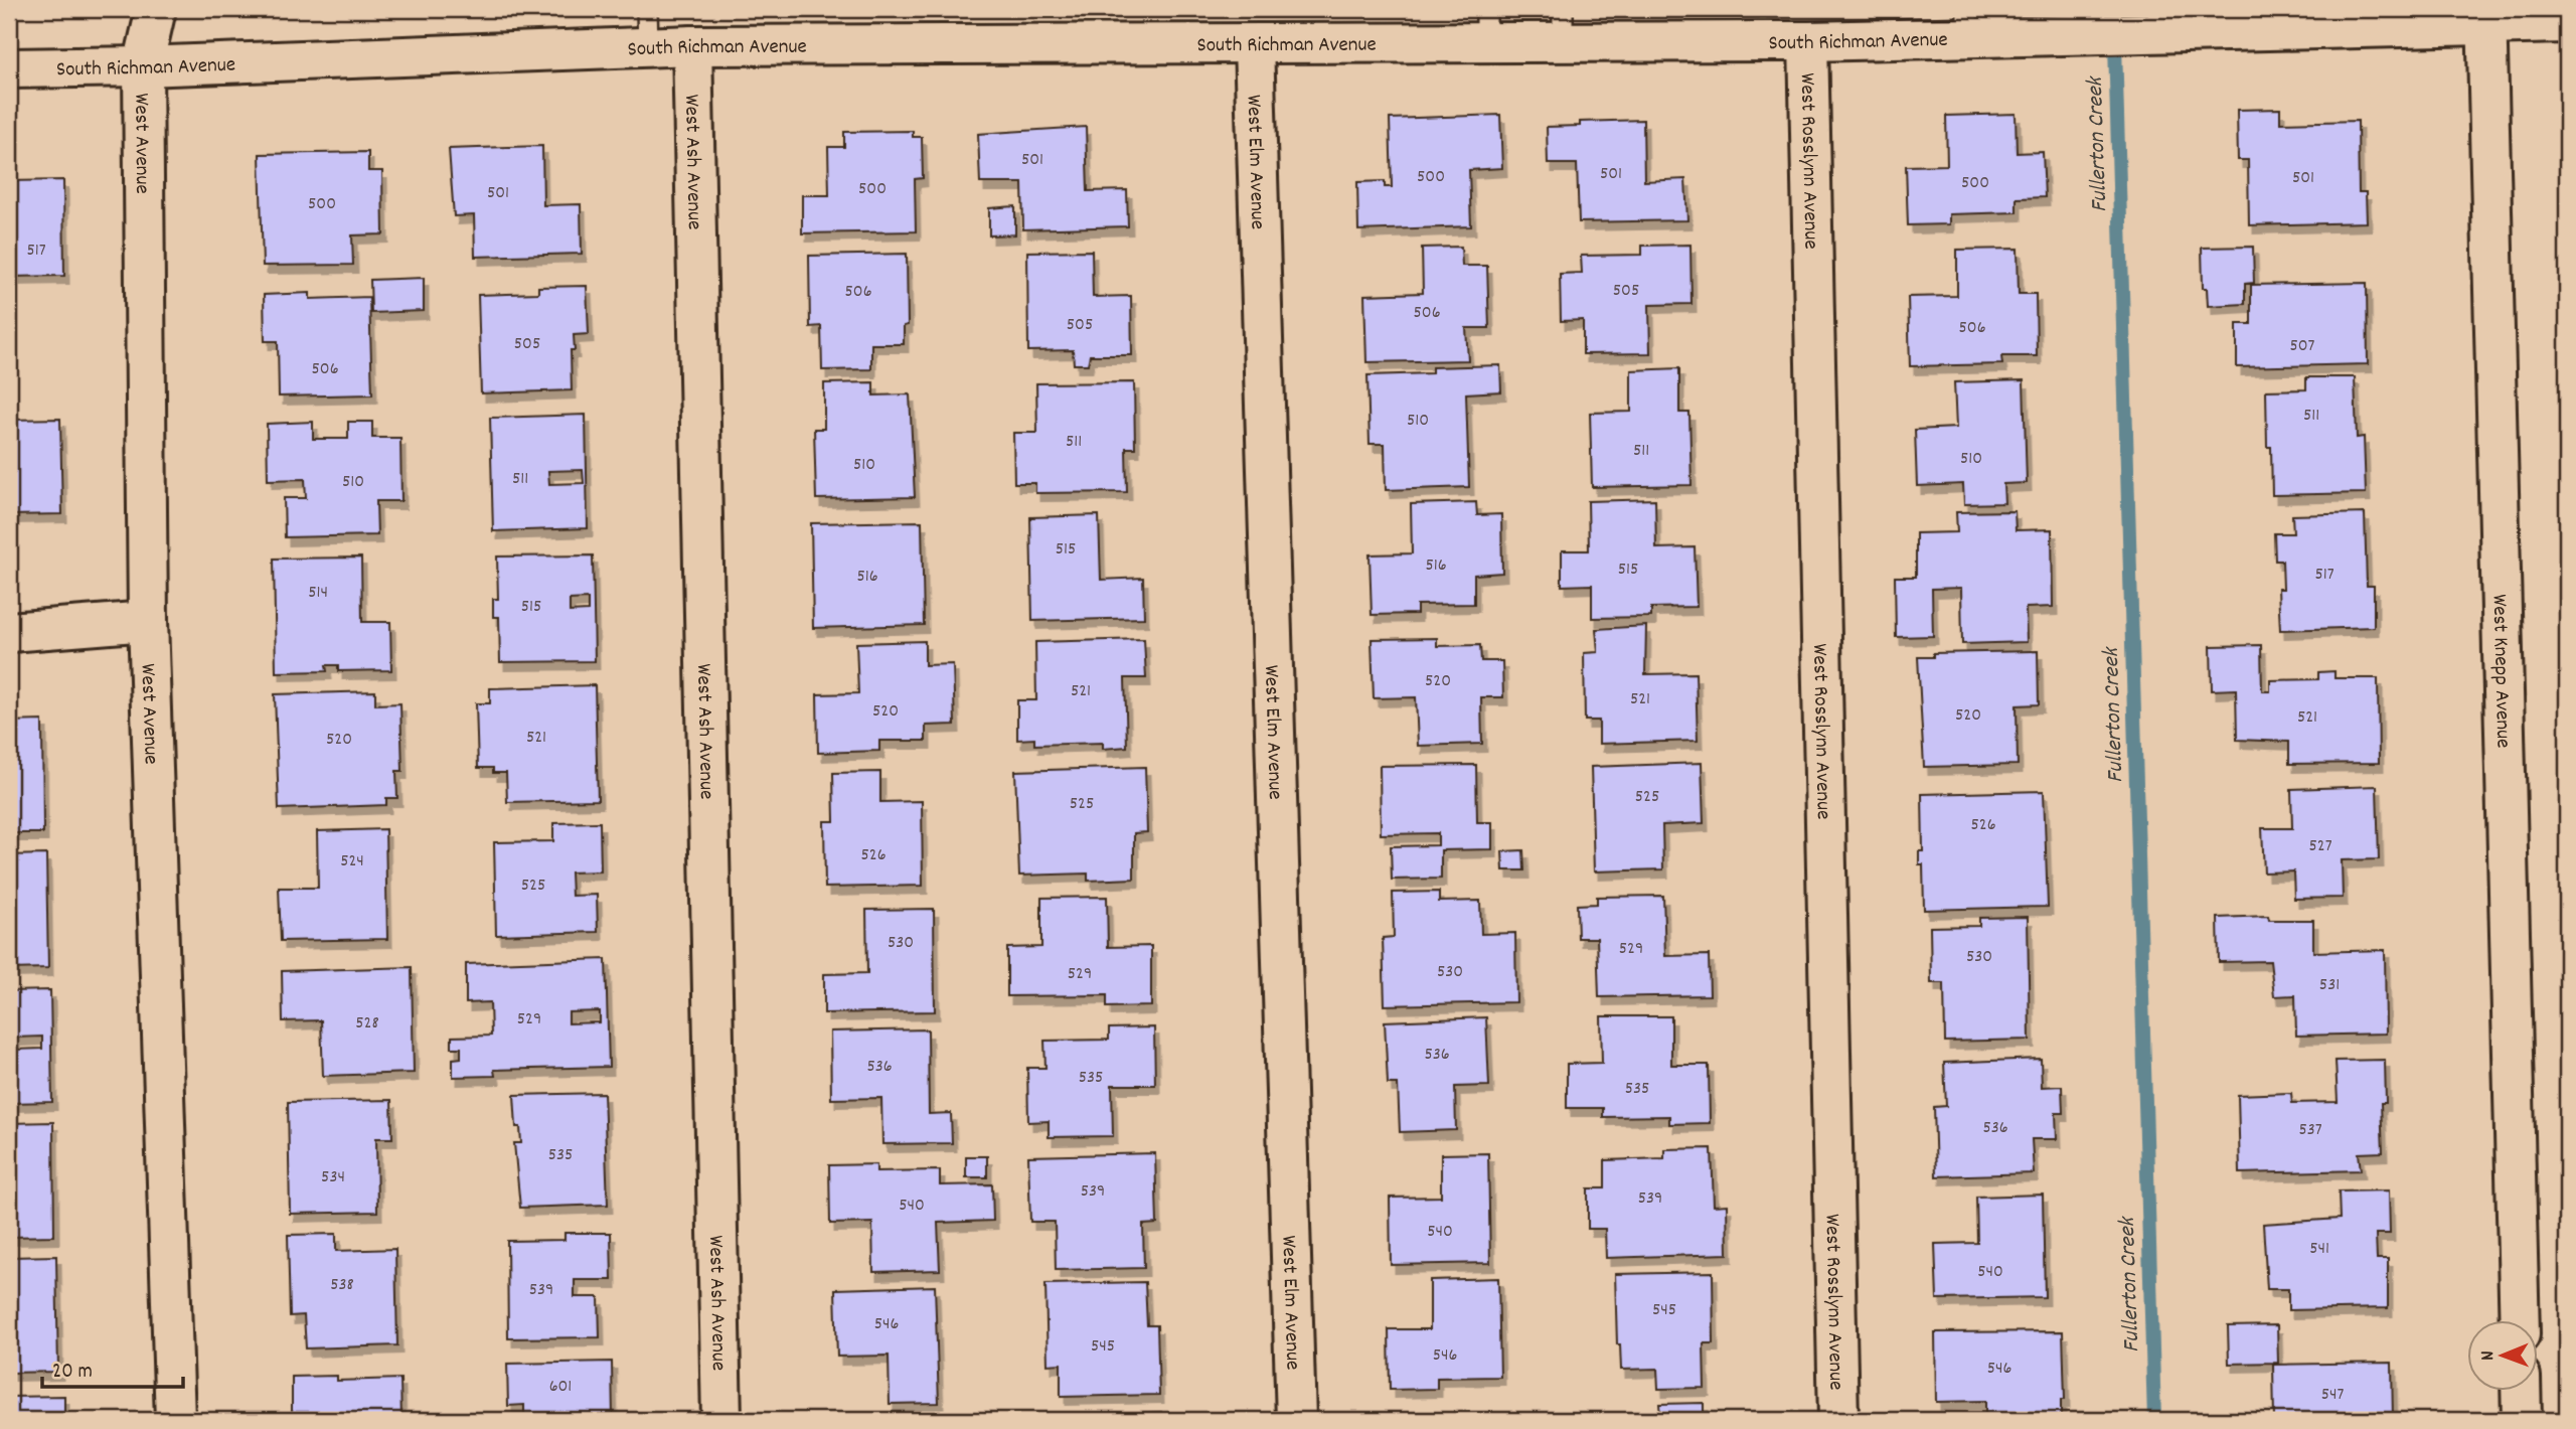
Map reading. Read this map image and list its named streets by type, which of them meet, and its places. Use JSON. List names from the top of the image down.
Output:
{
  "streets": {
    "street": [
      "South Richman Avenue",
      "West Avenue",
      "West Rosslynn Avenue",
      "West Ash Avenue",
      "West Elm Avenue",
      "West Knepp Avenue"
    ]
  },
  "crossings": [
    ["South Richman Avenue", "West Avenue"],
    ["South Richman Avenue", "West Rosslynn Avenue"],
    ["South Richman Avenue", "West Ash Avenue"],
    ["South Richman Avenue", "West Elm Avenue"],
    ["South Richman Avenue", "West Knepp Avenue"]
  ],
  "water": ["Fullerton Creek"],
  "house_numbers": [
    "501",
    "501",
    "500",
    "501",
    "500",
    "500",
    "501",
    "500",
    "517",
    "505",
    "506",
    "506",
    "505",
    "506",
    "505",
    "507",
    "506",
    "511",
    "510",
    "511",
    "511",
    "510",
    "510",
    "511",
    "510",
    "515",
    "516",
    "515",
    "517",
    "516",
    "514",
    "515",
    "520",
    "521",
    "521",
    "520",
    "520",
    "521",
    "521",
    "520",
    "525",
    "525",
    "526",
    "527",
    "526",
    "524",
    "525",
    "530",
    "529",
    "530",
    "530",
    "529",
    "531",
    "529",
    "528",
    "536",
    "536",
    "535",
    "535",
    "536",
    "537",
    "535",
    "534",
    "539",
    "539",
    "540",
    "540",
    "541",
    "540",
    "538",
    "539",
    "545",
    "546",
    "545",
    "546",
    "546",
    "601",
    "547"
  ],
  "scale_bar": "20 m",
  "north": "left"
}
